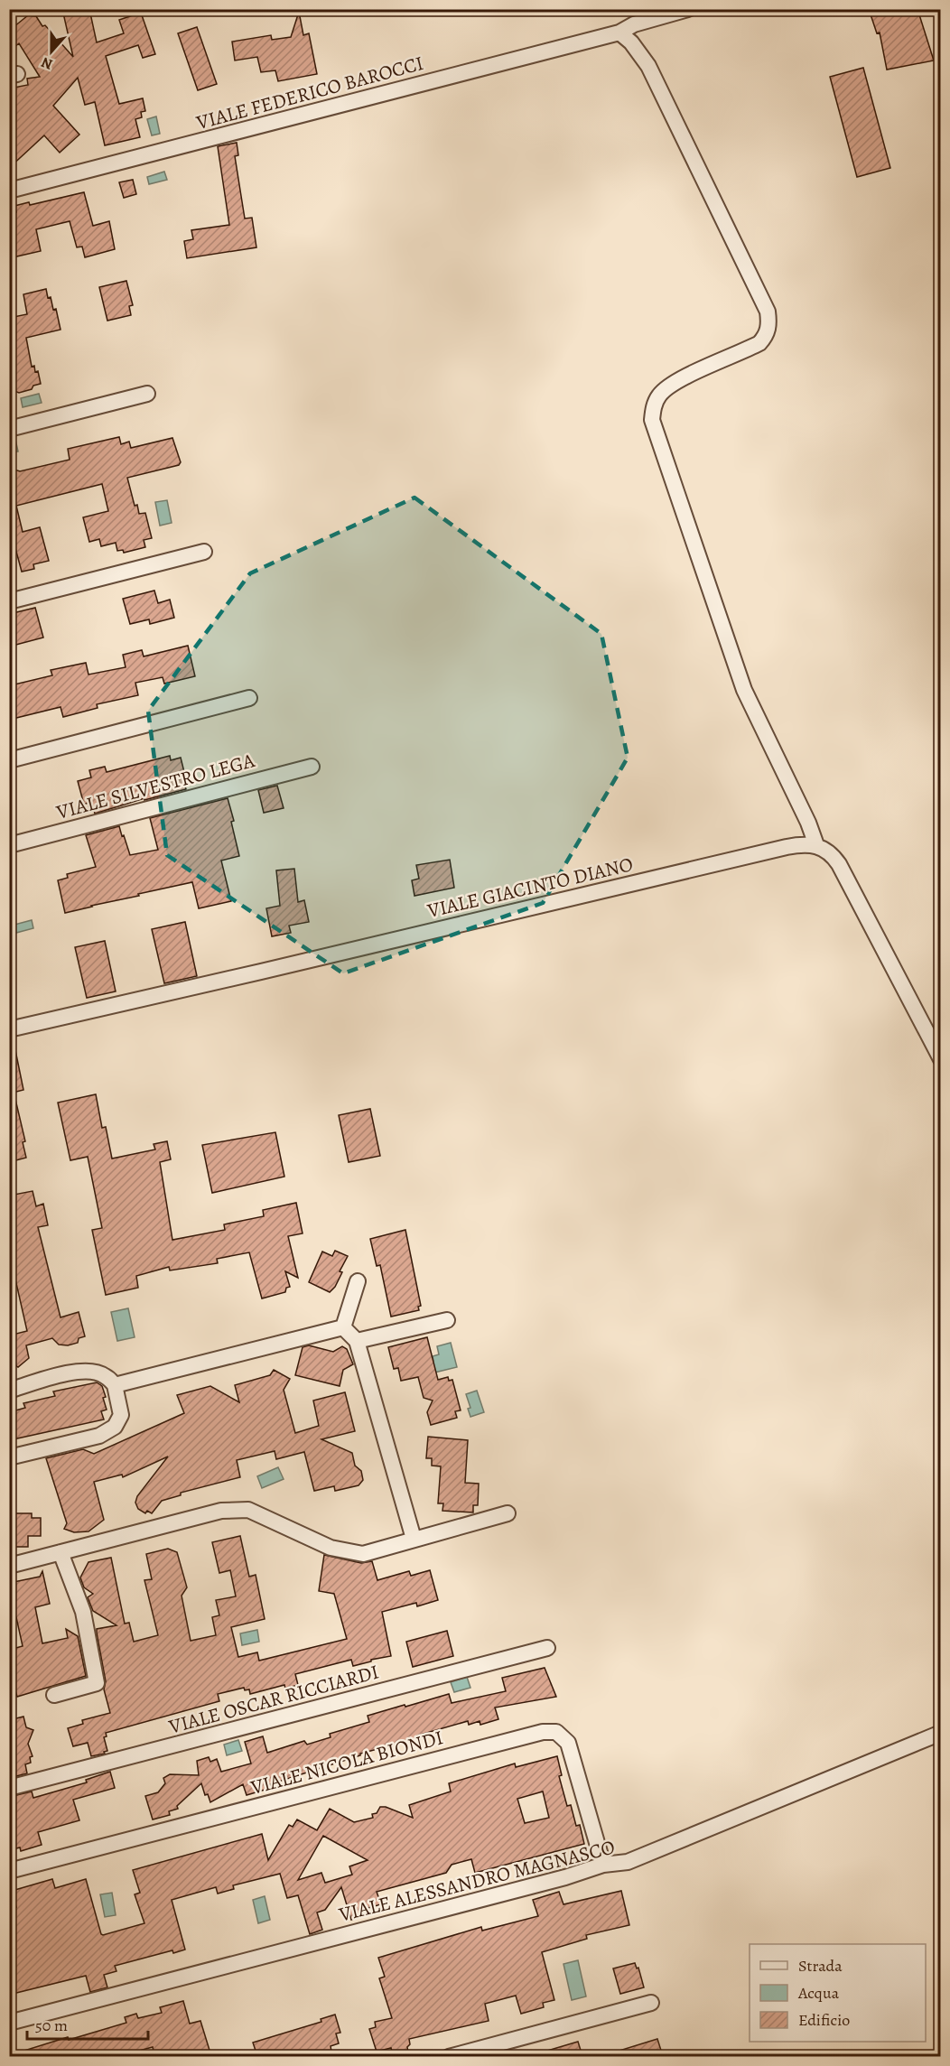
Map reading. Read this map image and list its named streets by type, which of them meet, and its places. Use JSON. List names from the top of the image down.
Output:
{
  "streets": {
    "street": [
      "VIALE FEDERICO BAROCCI",
      "VIALE SILVESTRO LEGA",
      "VIALE GIACINTO DIANO",
      "VIALE OSCAR RICCIARDI",
      "VIALE NICOLA BIONDI",
      "VIALE ALESSANDRO MAGNASCO"
    ]
  },
  "crossings": [
    ["VIALE NICOLA BIONDI", "VIALE ALESSANDRO MAGNASCO"]
  ],
  "legend": ["Strada", "Acqua", "Edificio"],
  "scale_bar": "50 m",
  "north": "bottom"
}
